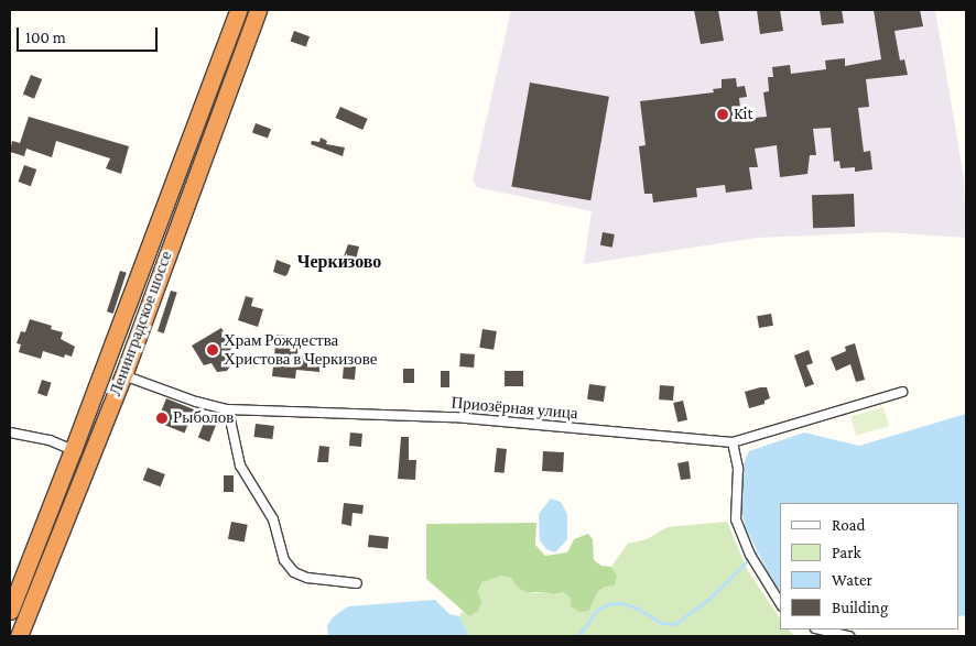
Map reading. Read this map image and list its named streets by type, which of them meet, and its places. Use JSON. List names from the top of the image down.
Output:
{
  "streets": {
    "highway": ["Ленинградское шоссе"],
    "street": ["Приозёрная улица"]
  },
  "crossings": [
    ["Ленинградское шоссе", "Приозёрная улица"]
  ],
  "districts": ["Черкизово"],
  "places": ["Kit", "Храм Рождества Христова в Черкизове", "Рыболов"],
  "legend": [
    "Road",
    "Park",
    "Water",
    "Building"
  ],
  "scale_bar": "100 m"
}
